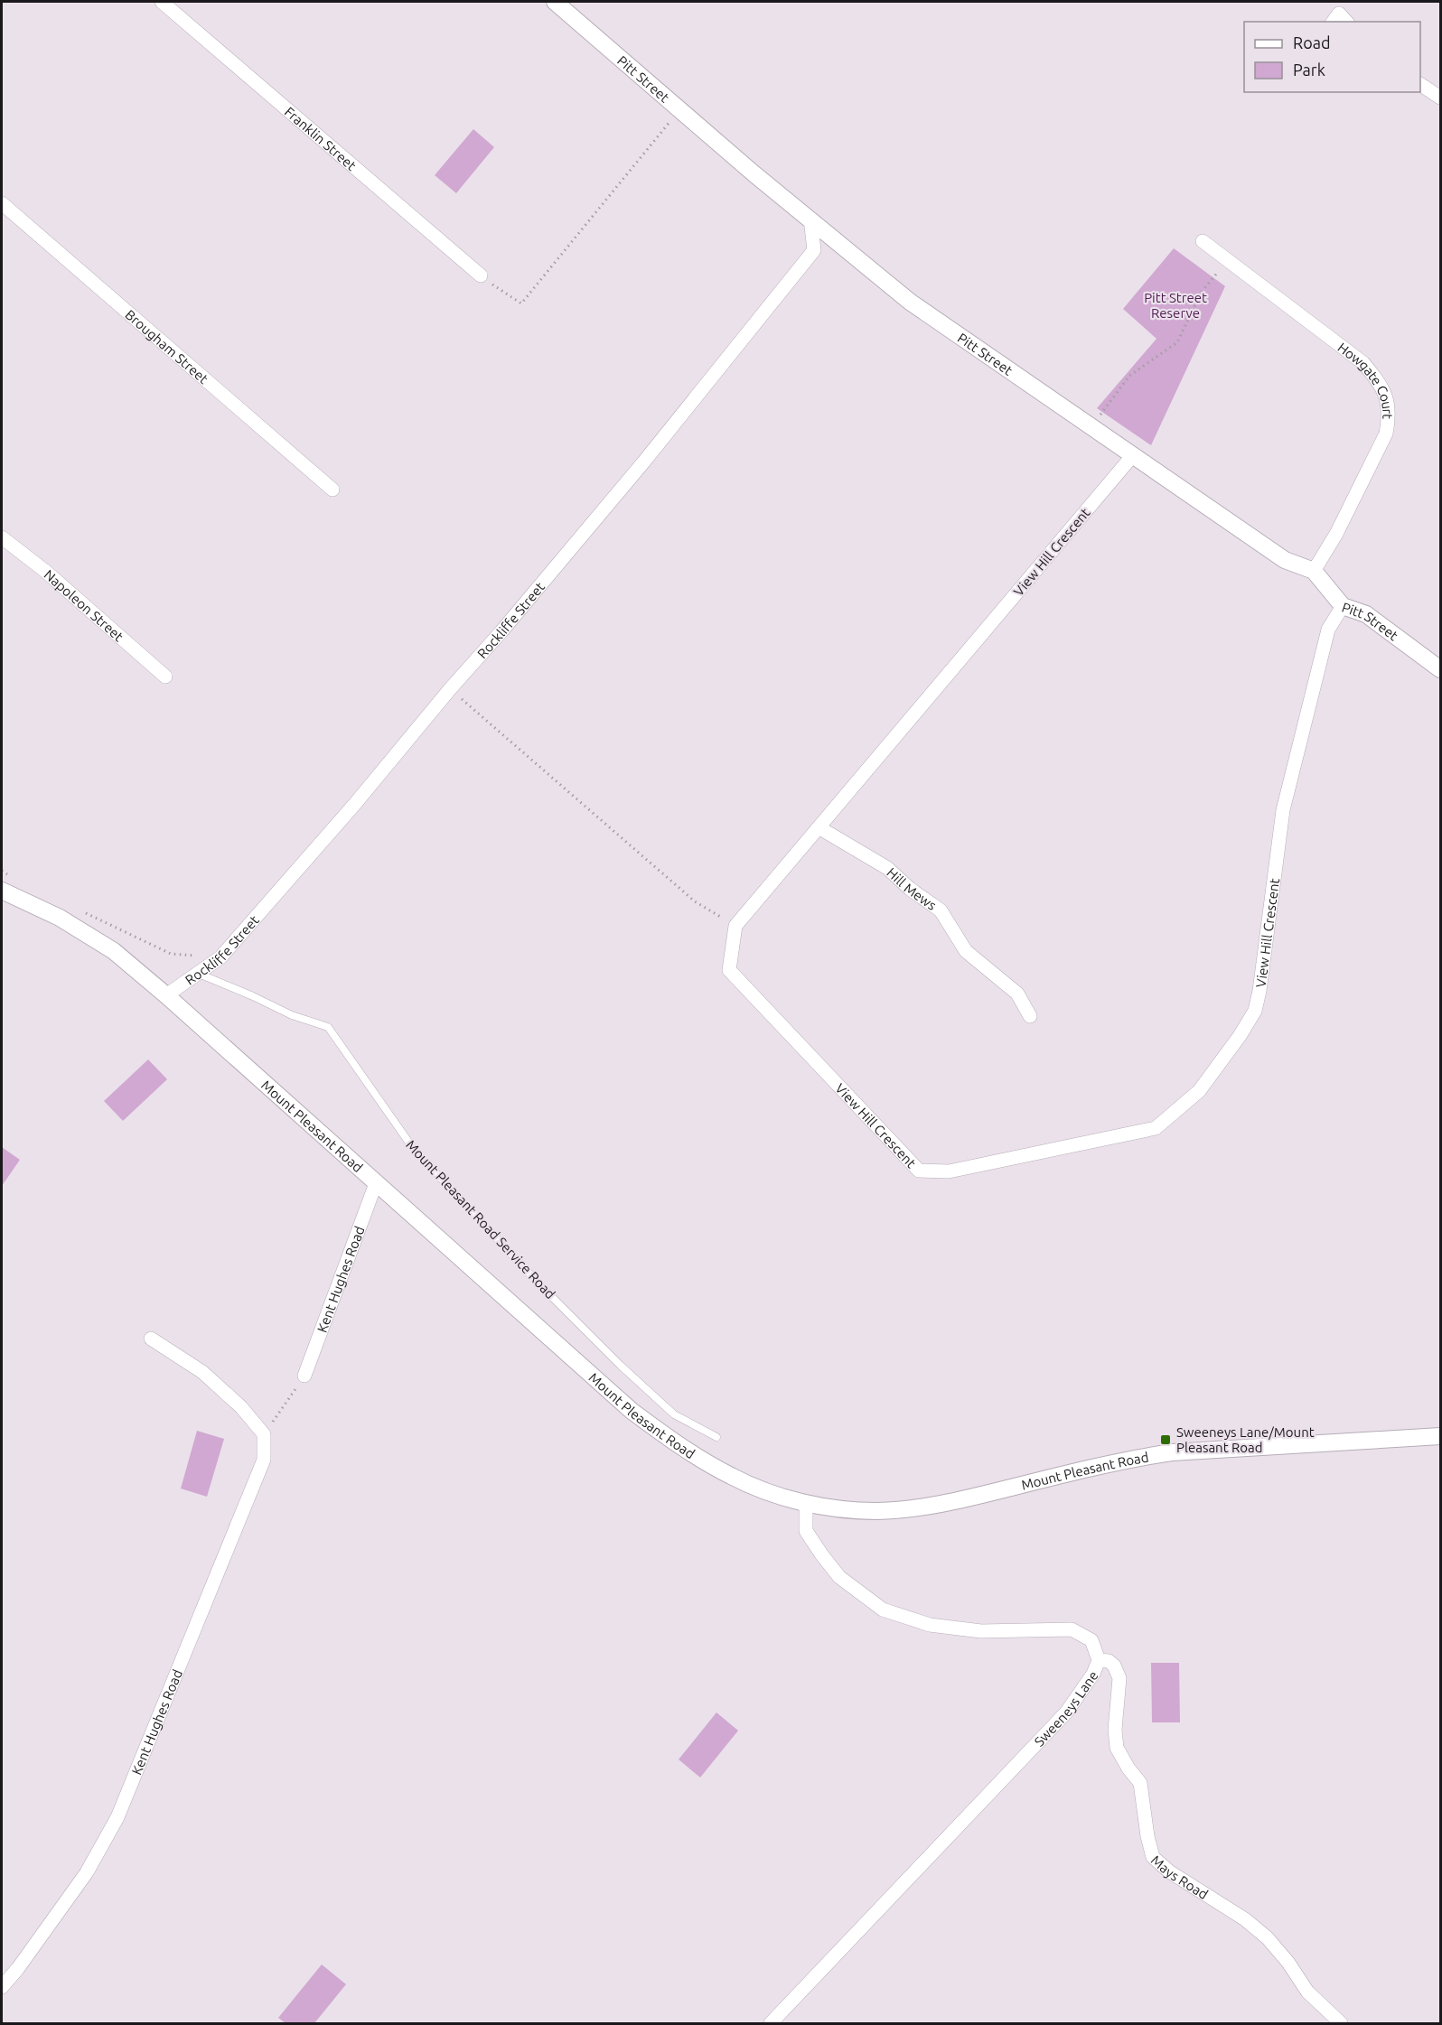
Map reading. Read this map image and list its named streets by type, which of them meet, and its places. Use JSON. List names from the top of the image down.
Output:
{
  "streets": {
    "street": [
      "Pitt Street",
      "Franklin Street",
      "Brougham Street",
      "Howgate Court",
      "View Hill Crescent",
      "Napoleon Street",
      "Rockliffe Street",
      "Hill Mews",
      "Mount Pleasant Road",
      "Kent Hughes Road",
      "Sweeneys Lane",
      "Mays Road"
    ],
    "lane": ["Mount Pleasant Road Service Road"]
  },
  "crossings": [
    ["Pitt Street", "Howgate Court"],
    ["Pitt Street", "View Hill Crescent"],
    ["Pitt Street", "Rockliffe Street"],
    ["View Hill Crescent", "Hill Mews"],
    ["Rockliffe Street", "Mount Pleasant Road"],
    ["Rockliffe Street", "Mount Pleasant Road Service Road"],
    ["Mount Pleasant Road", "Kent Hughes Road"],
    ["Mount Pleasant Road", "Sweeneys Lane"],
    ["Sweeneys Lane", "Mays Road"]
  ],
  "parks": ["Pitt Street Reserve"],
  "places": {
    "transit": ["Sweeneys Lane/Mount Pleasant Road"]
  },
  "legend": ["Road", "Park"]
}
